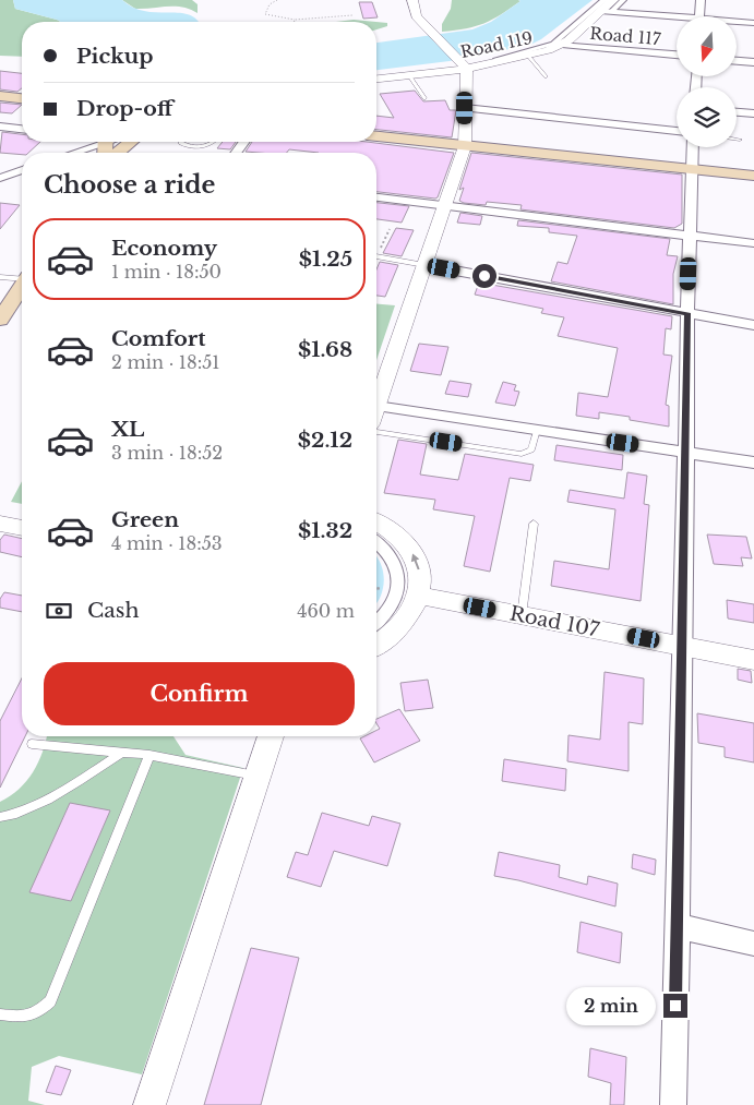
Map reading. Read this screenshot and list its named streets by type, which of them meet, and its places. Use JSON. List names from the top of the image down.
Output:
{
  "streets": {
    "street": ["Road 117", "Road 119", "Road 107"]
  },
  "crossings": [
    ["Road 117", "Road 119"]
  ],
  "north": "bottom",
  "page": {
    "banner": ["Pickup", "Drop-off"],
    "heading": "Choose a ride",
    "list": [
      {
        "name": "Economy",
        "note": "1 min · 18:50",
        "value": "$1.25"
      },
      {
        "name": "Comfort",
        "note": "2 min · 18:51",
        "value": "$1.68"
      },
      {
        "name": "XL",
        "note": "3 min · 18:52",
        "value": "$2.12"
      },
      {
        "name": "Green",
        "note": "4 min · 18:53",
        "value": "$1.32"
      }
    ],
    "pay": ["Cash", "460 m"],
    "buttons": "Confirm",
    "bubble": "2 min"
  }
}
